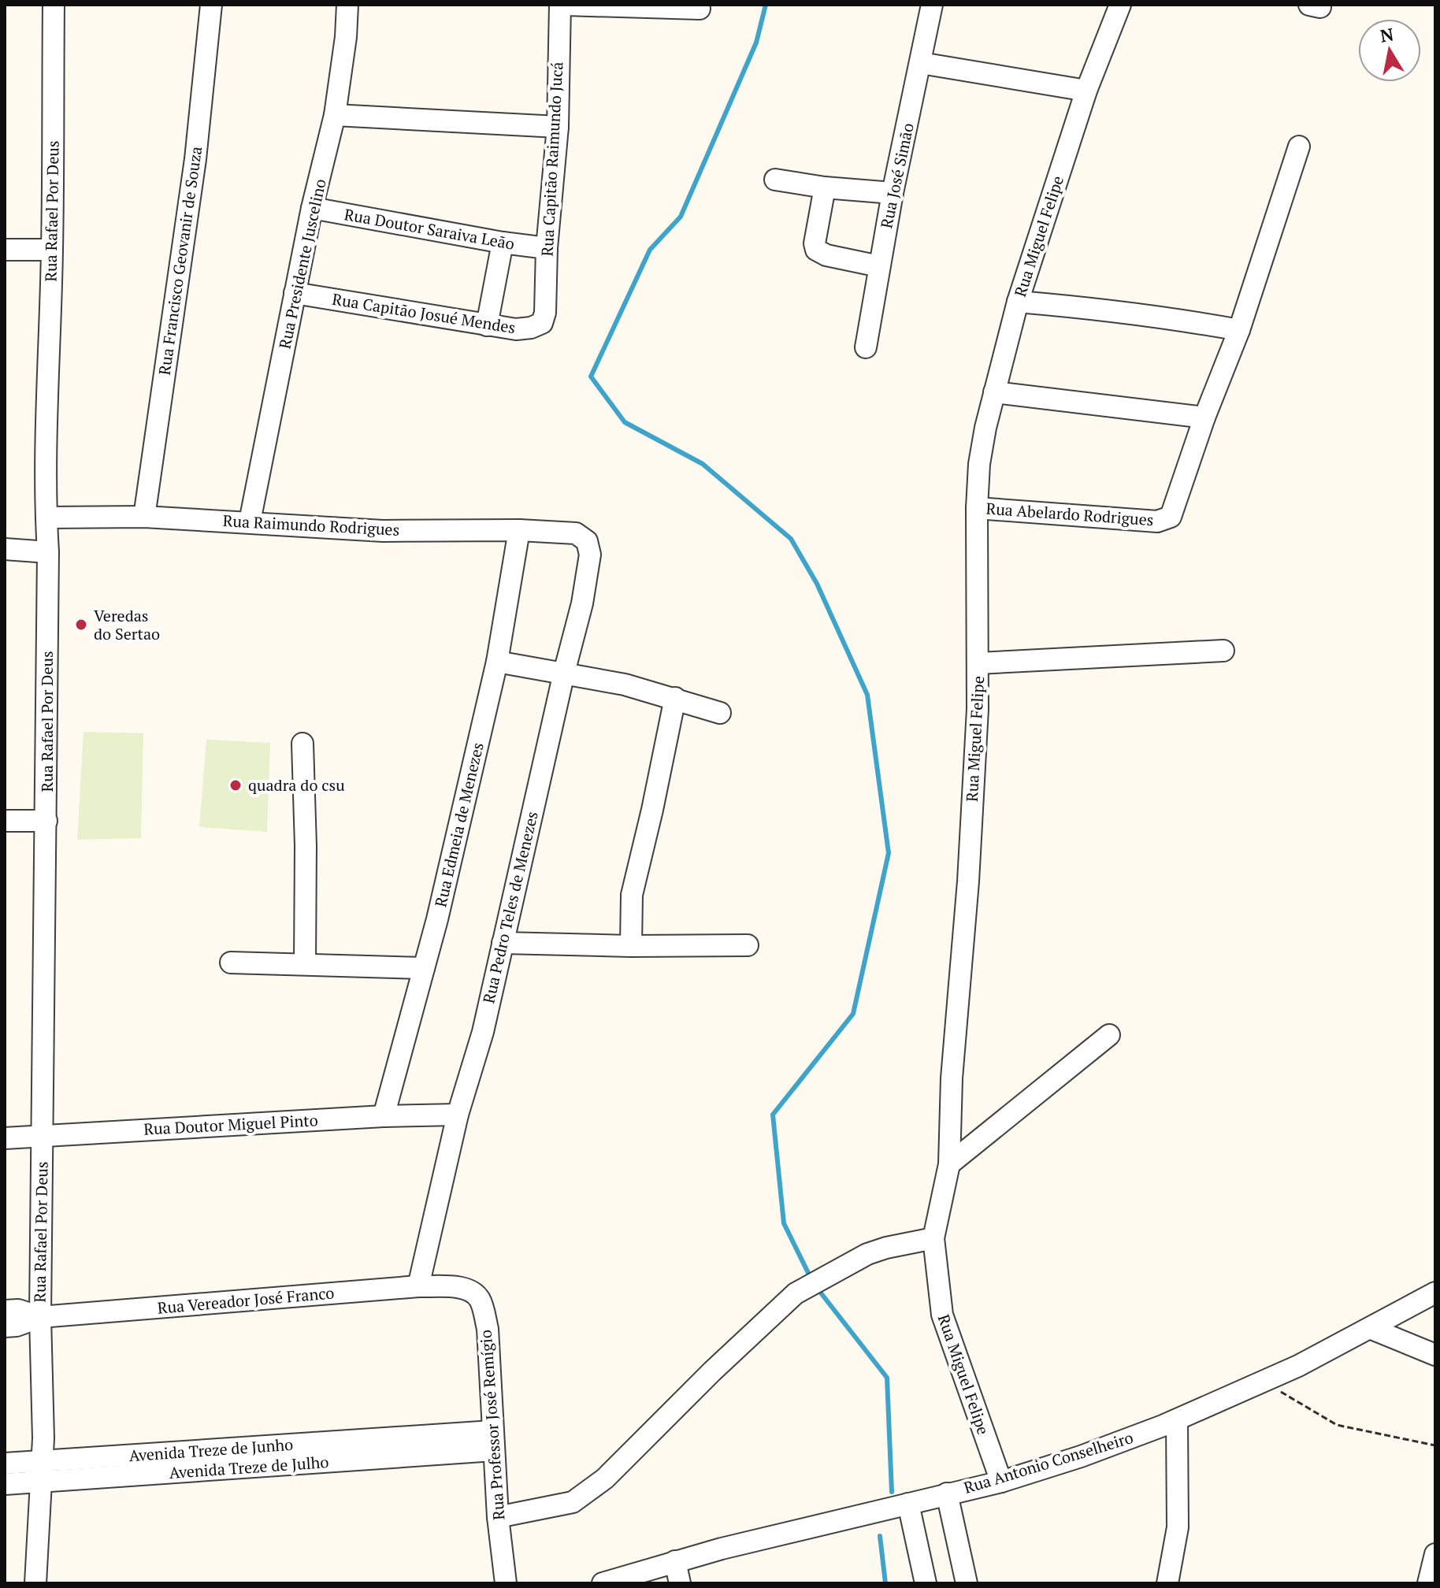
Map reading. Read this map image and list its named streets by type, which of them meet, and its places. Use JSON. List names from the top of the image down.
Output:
{
  "streets": {
    "street": [
      "Rua Capitão Raimundo Jucá",
      "Rua José Simão",
      "Rua Rafael Por Deus",
      "Rua Doutor Saraiva Leão",
      "Rua Miguel Felipe",
      "Rua Francisco Geovanir de Souza",
      "Rua Presidente Juscelino",
      "Rua Capitão Josué Mendes",
      "Rua Abelardo Rodrigues",
      "Rua Raimundo Rodrigues",
      "Rua Edmeia de Menezes",
      "Rua Pedro Teles de Menezes",
      "Rua Doutor Miguel Pinto",
      "Rua Vereador José Franco",
      "Rua Professor José Remígio",
      "Avenida Treze de Junho",
      "Rua Antonio Conselheiro"
    ]
  },
  "crossings": [
    ["Rua Capitão Raimundo Jucá", "Rua Doutor Saraiva Leão"],
    ["Rua Capitão Raimundo Jucá", "Rua Capitão Josué Mendes"],
    ["Rua Rafael Por Deus", "Rua Raimundo Rodrigues"],
    ["Rua Rafael Por Deus", "Rua Doutor Miguel Pinto"],
    ["Rua Rafael Por Deus", "Rua Vereador José Franco"],
    ["Rua Rafael Por Deus", "Avenida Treze de Junho"],
    ["Rua Doutor Saraiva Leão", "Rua Presidente Juscelino"],
    ["Rua Miguel Felipe", "Rua Abelardo Rodrigues"],
    ["Rua Miguel Felipe", "Rua Antonio Conselheiro"],
    ["Rua Francisco Geovanir de Souza", "Rua Raimundo Rodrigues"],
    ["Rua Presidente Juscelino", "Rua Capitão Josué Mendes"],
    ["Rua Presidente Juscelino", "Rua Raimundo Rodrigues"],
    ["Rua Raimundo Rodrigues", "Rua Edmeia de Menezes"],
    ["Rua Raimundo Rodrigues", "Rua Pedro Teles de Menezes"],
    ["Rua Edmeia de Menezes", "Rua Doutor Miguel Pinto"],
    ["Rua Pedro Teles de Menezes", "Rua Doutor Miguel Pinto"],
    ["Rua Pedro Teles de Menezes", "Rua Vereador José Franco"],
    ["Rua Vereador José Franco", "Rua Professor José Remígio"],
    ["Rua Professor José Remígio", "Avenida Treze de Junho"]
  ],
  "places": ["Veredas do Sertao", "quadra do csu"],
  "north": "top"
}
